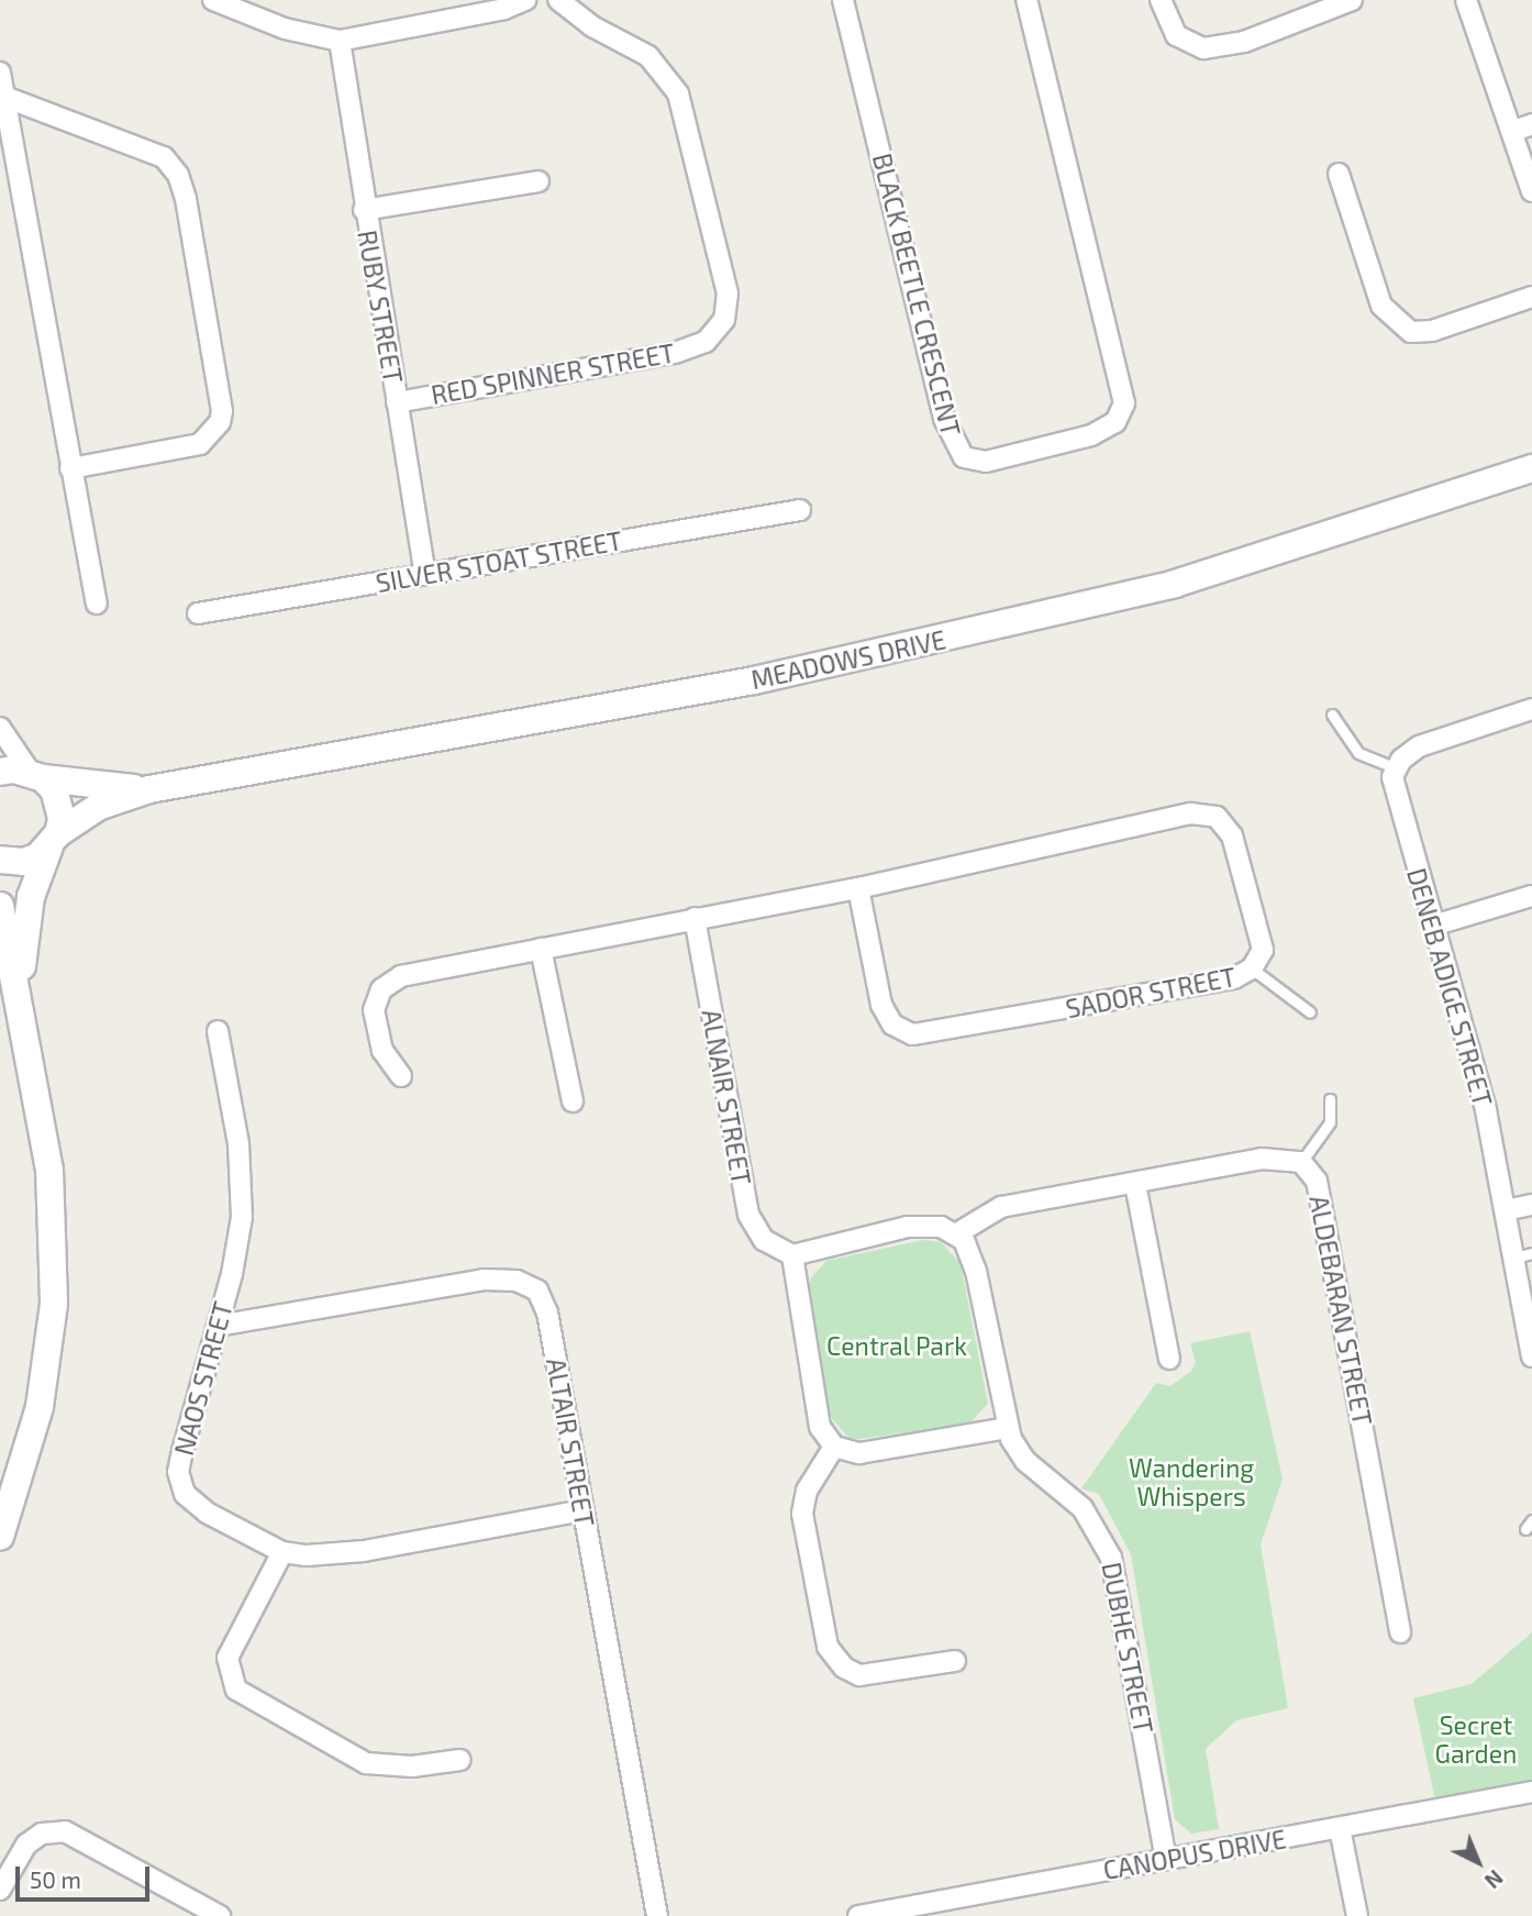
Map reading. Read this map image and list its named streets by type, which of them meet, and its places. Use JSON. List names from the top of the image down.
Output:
{
  "streets": {
    "street": [
      "BLACK BEETLE CRESCENT",
      "RUBY STREET",
      "RED SPINNER STREET",
      "SILVER STOAT STREET",
      "MEADOWS DRIVE",
      "DENEB ADIGE STREET",
      "SADOR STREET",
      "ALNAIR STREET",
      "ALDEBARAN STREET",
      "NAOS STREET",
      "ALTAIR STREET",
      "DUBHE STREET",
      "CANOPUS DRIVE"
    ]
  },
  "crossings": [
    ["RUBY STREET", "RED SPINNER STREET"],
    ["RUBY STREET", "SILVER STOAT STREET"],
    ["SADOR STREET", "ALNAIR STREET"],
    ["ALDEBARAN STREET", "DUBHE STREET"],
    ["NAOS STREET", "ALTAIR STREET"],
    ["DUBHE STREET", "CANOPUS DRIVE"]
  ],
  "parks": ["Central Park", "Wandering Whispers", "Secret Garden"],
  "scale_bar": "50 m",
  "north": "bottom right"
}
